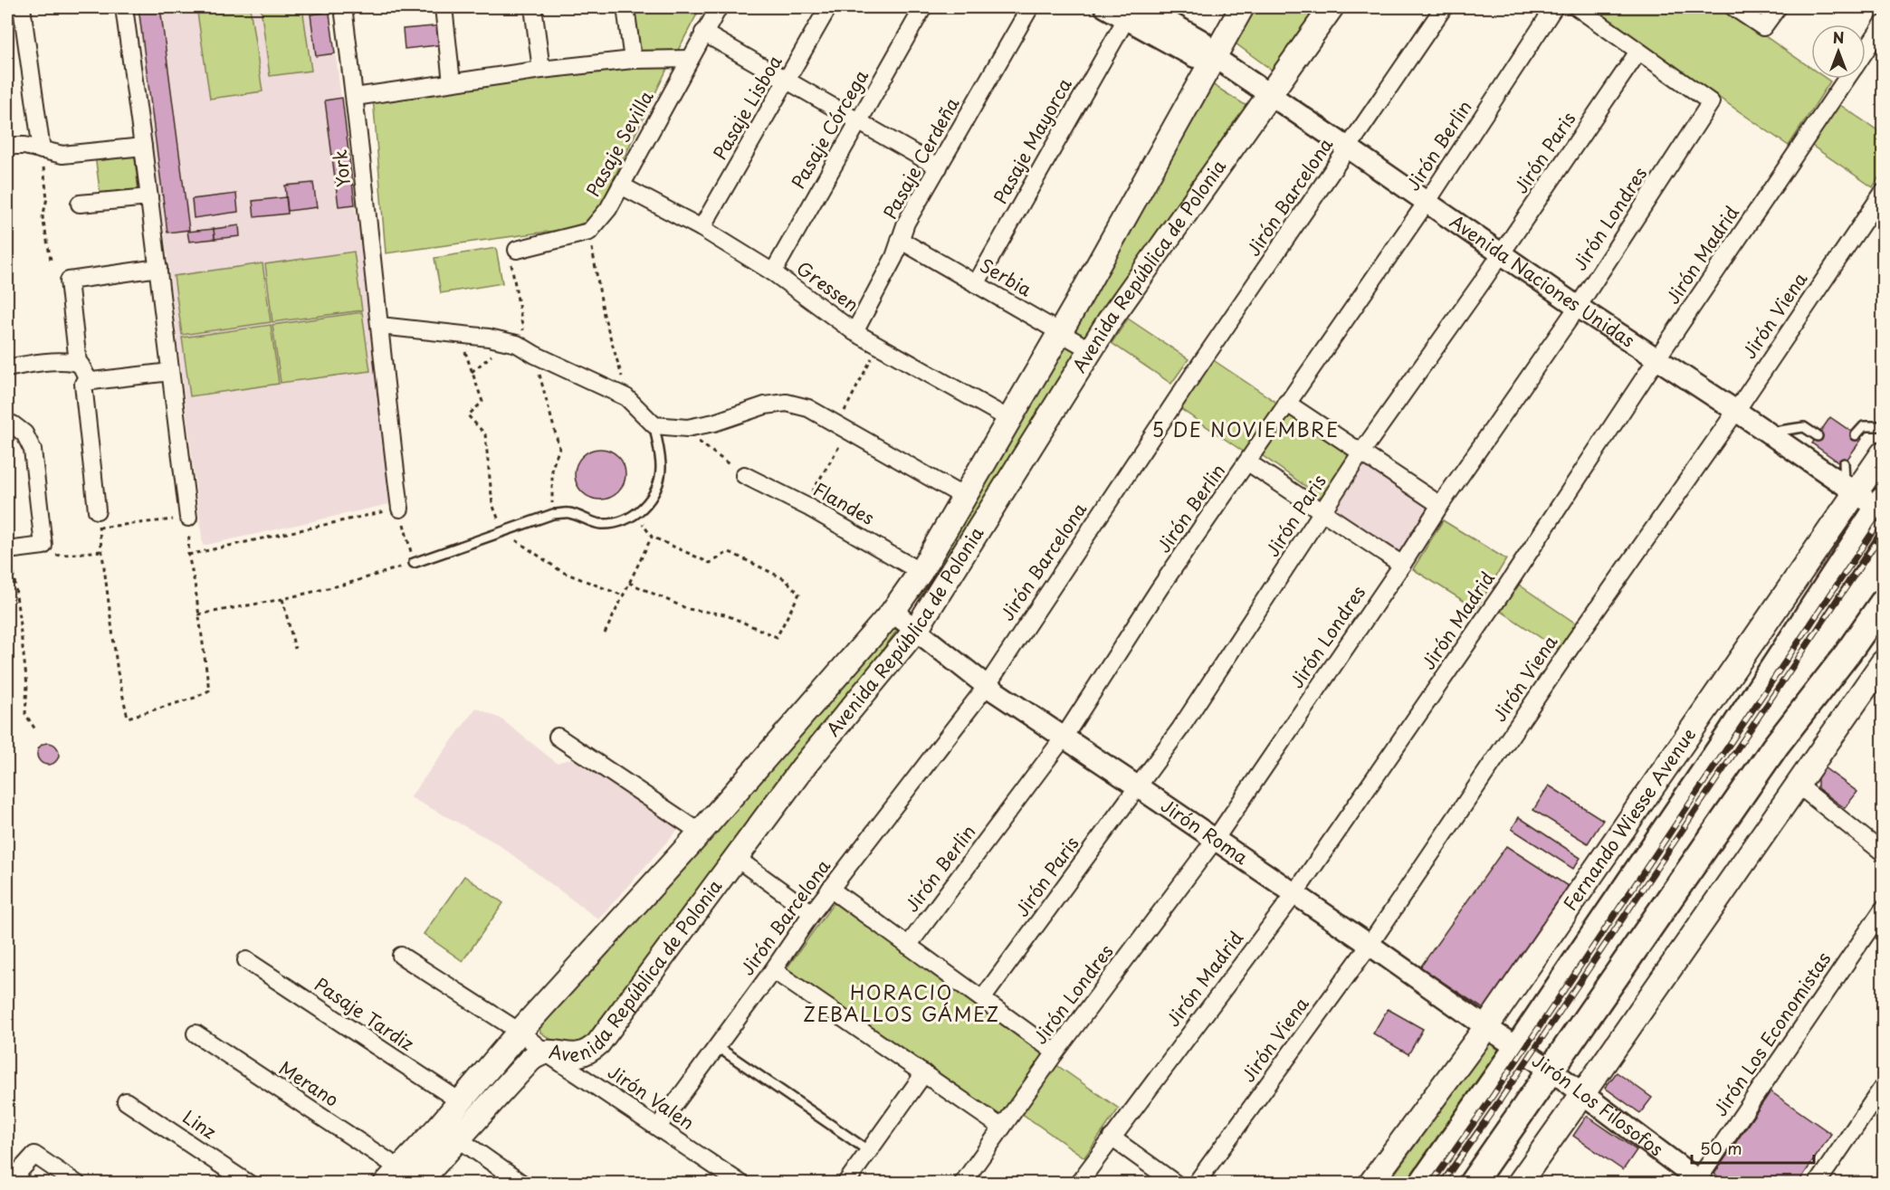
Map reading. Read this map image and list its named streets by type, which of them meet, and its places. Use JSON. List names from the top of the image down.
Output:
{
  "streets": {
    "main road": ["Avenida República de Polonia", "Fernando Wiesse Avenue"],
    "street": [
      "Pasaje Lisboa",
      "Pasaje Córcega",
      "Pasaje Mayorca",
      "Pasaje Sevilla",
      "Jirón Berlin",
      "Jirón Paris",
      "Pasaje Cerdeña",
      "York",
      "Jirón Barcelona",
      "Jirón Londres",
      "Jirón Madrid",
      "Serbia",
      "Avenida Naciones Unidas",
      "Gressen",
      "Jirón Viena",
      "Flandes",
      "Jirón Roma",
      "Pasaje Tardiz",
      "Jirón Los Economistas",
      "Merano",
      "Jirón Valen",
      "Jirón Los Filosofos",
      "Linz"
    ]
  },
  "crossings": [
    ["Pasaje Lisboa", "Gressen"],
    ["Pasaje Córcega", "Gressen"],
    ["Pasaje Mayorca", "Serbia"],
    ["Pasaje Mayorca", "Avenida Naciones Unidas"],
    ["Pasaje Sevilla", "Gressen"],
    ["Jirón Berlin", "Avenida Naciones Unidas"],
    ["Jirón Berlin", "Jirón Roma"],
    ["Jirón Paris", "Jirón Londres"],
    ["Jirón Paris", "Avenida Naciones Unidas"],
    ["Jirón Paris", "Jirón Roma"],
    ["Pasaje Cerdeña", "Serbia"],
    ["Pasaje Cerdeña", "Gressen"],
    ["Jirón Barcelona", "Avenida Naciones Unidas"],
    ["Jirón Barcelona", "Jirón Roma"],
    ["Jirón Barcelona", "Jirón Valen"],
    ["Jirón Londres", "Avenida Naciones Unidas"],
    ["Jirón Londres", "Jirón Roma"],
    ["Jirón Madrid", "Avenida Naciones Unidas"],
    ["Jirón Madrid", "Jirón Roma"],
    ["Avenida República de Polonia", "Serbia"],
    ["Avenida República de Polonia", "Avenida Naciones Unidas"],
    ["Avenida República de Polonia", "Gressen"],
    ["Avenida República de Polonia", "Flandes"],
    ["Avenida República de Polonia", "Jirón Roma"],
    ["Avenida República de Polonia", "Pasaje Tardiz"],
    ["Avenida República de Polonia", "Merano"],
    ["Avenida República de Polonia", "Jirón Valen"],
    ["Avenida Naciones Unidas", "Jirón Viena"],
    ["Avenida Naciones Unidas", "Fernando Wiesse Avenue"],
    ["Jirón Viena", "Jirón Roma"],
    ["Fernando Wiesse Avenue", "Jirón Roma"],
    ["Fernando Wiesse Avenue", "Jirón Los Filosofos"],
    ["Jirón Roma", "Jirón Los Filosofos"],
    ["Jirón Los Economistas", "Jirón Los Filosofos"]
  ],
  "districts": ["5 DE NOVIEMBRE", "HORACIO ZEBALLOS GÁMEZ"],
  "scale_bar": "50 m",
  "north": "top"
}
